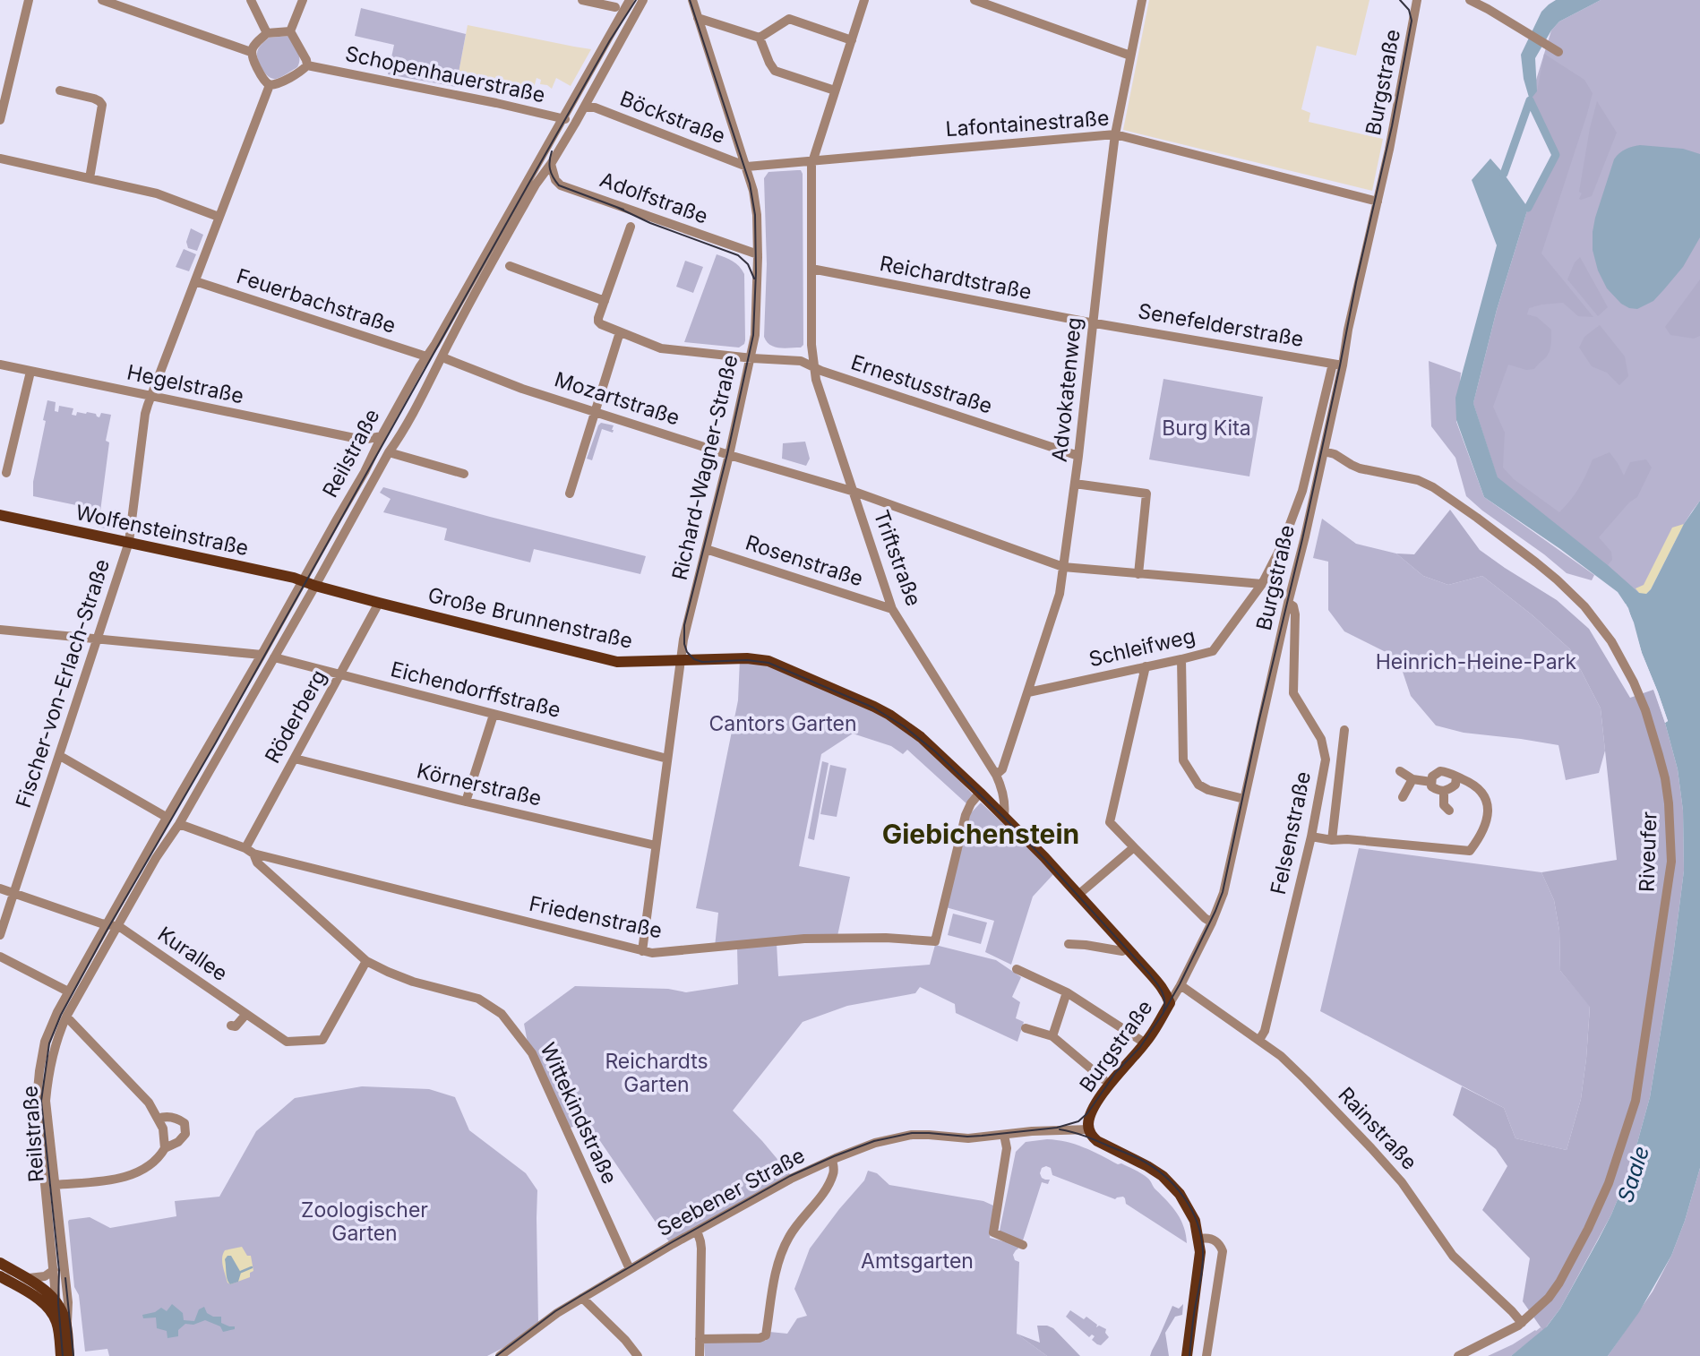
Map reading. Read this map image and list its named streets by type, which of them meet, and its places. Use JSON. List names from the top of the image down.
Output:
{
  "streets": {
    "main road": [
      "Burgstraße",
      "Reilstraße",
      "Wolfensteinstraße",
      "Große Brunnenstraße"
    ],
    "street": [
      "Schopenhauerstraße",
      "Böckstraße",
      "Lafontainestraße",
      "Adolfstraße",
      "Reichardtstraße",
      "Feuerbachstraße",
      "Senefelderstraße",
      "Hegelstraße",
      "Ernestusstraße",
      "Advokatenweg",
      "Mozartstraße",
      "Richard-Wagner-Straße",
      "Triftstraße",
      "Rosenstraße",
      "Schleifweg",
      "Fischer-von-Erlach-Straße",
      "Eichendorffstraße",
      "Röderberg",
      "Körnerstraße",
      "Felsenstraße",
      "Riveufer",
      "Friedenstraße",
      "Kurallee",
      "Wittekindstraße",
      "Rainstraße",
      "Seebener Straße"
    ]
  },
  "crossings": [
    ["Schopenhauerstraße", "Reilstraße"],
    ["Schopenhauerstraße", "Fischer-von-Erlach-Straße"],
    ["Burgstraße", "Lafontainestraße"],
    ["Burgstraße", "Senefelderstraße"],
    ["Burgstraße", "Große Brunnenstraße"],
    ["Burgstraße", "Schleifweg"],
    ["Burgstraße", "Felsenstraße"],
    ["Burgstraße", "Riveufer"],
    ["Burgstraße", "Rainstraße"],
    ["Burgstraße", "Seebener Straße"],
    ["Böckstraße", "Lafontainestraße"],
    ["Böckstraße", "Reilstraße"],
    ["Böckstraße", "Richard-Wagner-Straße"],
    ["Lafontainestraße", "Advokatenweg"],
    ["Lafontainestraße", "Richard-Wagner-Straße"],
    ["Lafontainestraße", "Triftstraße"],
    ["Adolfstraße", "Reilstraße"],
    ["Adolfstraße", "Richard-Wagner-Straße"],
    ["Reichardtstraße", "Senefelderstraße"],
    ["Reichardtstraße", "Advokatenweg"],
    ["Reichardtstraße", "Triftstraße"],
    ["Feuerbachstraße", "Reilstraße"],
    ["Feuerbachstraße", "Fischer-von-Erlach-Straße"],
    ["Senefelderstraße", "Advokatenweg"],
    ["Senefelderstraße", "Schleifweg"],
    ["Hegelstraße", "Reilstraße"],
    ["Hegelstraße", "Fischer-von-Erlach-Straße"],
    ["Ernestusstraße", "Advokatenweg"],
    ["Ernestusstraße", "Richard-Wagner-Straße"],
    ["Ernestusstraße", "Triftstraße"],
    ["Advokatenweg", "Mozartstraße"],
    ["Advokatenweg", "Triftstraße"],
    ["Advokatenweg", "Schleifweg"],
    ["Mozartstraße", "Reilstraße"],
    ["Mozartstraße", "Richard-Wagner-Straße"],
    ["Mozartstraße", "Triftstraße"],
    ["Mozartstraße", "Schleifweg"],
    ["Reilstraße", "Wolfensteinstraße"],
    ["Reilstraße", "Große Brunnenstraße"],
    ["Reilstraße", "Eichendorffstraße"],
    ["Reilstraße", "Friedenstraße"],
    ["Reilstraße", "Kurallee"],
    ["Richard-Wagner-Straße", "Rosenstraße"],
    ["Richard-Wagner-Straße", "Große Brunnenstraße"],
    ["Richard-Wagner-Straße", "Eichendorffstraße"],
    ["Richard-Wagner-Straße", "Körnerstraße"],
    ["Richard-Wagner-Straße", "Friedenstraße"],
    ["Wolfensteinstraße", "Große Brunnenstraße"],
    ["Wolfensteinstraße", "Fischer-von-Erlach-Straße"],
    ["Triftstraße", "Rosenstraße"],
    ["Triftstraße", "Große Brunnenstraße"],
    ["Große Brunnenstraße", "Röderberg"],
    ["Große Brunnenstraße", "Friedenstraße"],
    ["Eichendorffstraße", "Röderberg"],
    ["Röderberg", "Körnerstraße"],
    ["Röderberg", "Friedenstraße"],
    ["Röderberg", "Wittekindstraße"],
    ["Felsenstraße", "Rainstraße"],
    ["Riveufer", "Rainstraße"],
    ["Friedenstraße", "Wittekindstraße"],
    ["Kurallee", "Wittekindstraße"],
    ["Wittekindstraße", "Seebener Straße"]
  ],
  "districts": ["Giebichenstein"],
  "water": ["Saale"],
  "parks": [
    "Burg Kita",
    "Heinrich-Heine-Park",
    "Cantors Garten",
    "Reichardts Garten",
    "Zoologischer Garten",
    "Amtsgarten"
  ]
}
